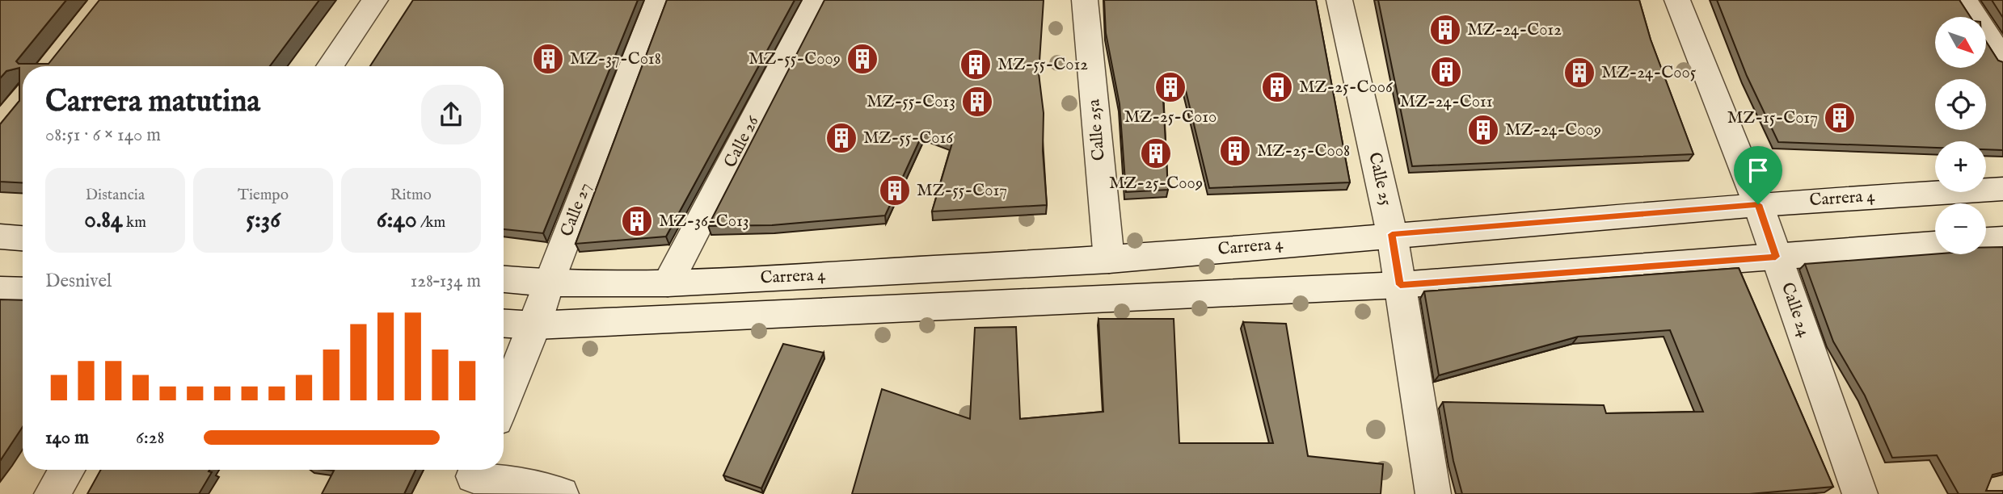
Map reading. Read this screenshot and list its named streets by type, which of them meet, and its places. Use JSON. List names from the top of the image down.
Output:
{
  "streets": {
    "main road": [
      "Calle 25a",
      "Calle 26",
      "Calle 25",
      "Carrera 4",
      "Calle 27",
      "Calle 24"
    ]
  },
  "crossings": [
    ["Calle 25a", "Carrera 4"],
    ["Calle 26", "Carrera 4"],
    ["Calle 25", "Carrera 4"],
    ["Carrera 4", "Calle 27"],
    ["Carrera 4", "Calle 24"]
  ],
  "places": {
    "building": [
      "MZ-24-C012",
      "MZ-37-C018",
      "MZ-55-C009",
      "MZ-55-C012",
      "MZ-24-C011",
      "MZ-24-C005",
      "MZ-25-C010",
      "MZ-25-C006",
      "MZ-55-C013",
      "MZ-15-C017",
      "MZ-24-C009",
      "MZ-55-C016",
      "MZ-25-C008",
      "MZ-25-C009",
      "MZ-55-C017",
      "MZ-36-C013"
    ]
  },
  "north": "bottom right",
  "page": {
    "map_buttons": ["+", "−"],
    "heading": ["Carrera matutina", "08:51 · 6 × 140 m"],
    "stats": [
      ["Distancia", "0.84 km"],
      ["Tiempo", "5:36"],
      ["Ritmo", "6:40 /km"]
    ],
    "chart": ["Desnivel", "128–134 m"],
    "list": [
      {
        "name": "140 m",
        "note": "6:28"
      }
    ]
  }
}
